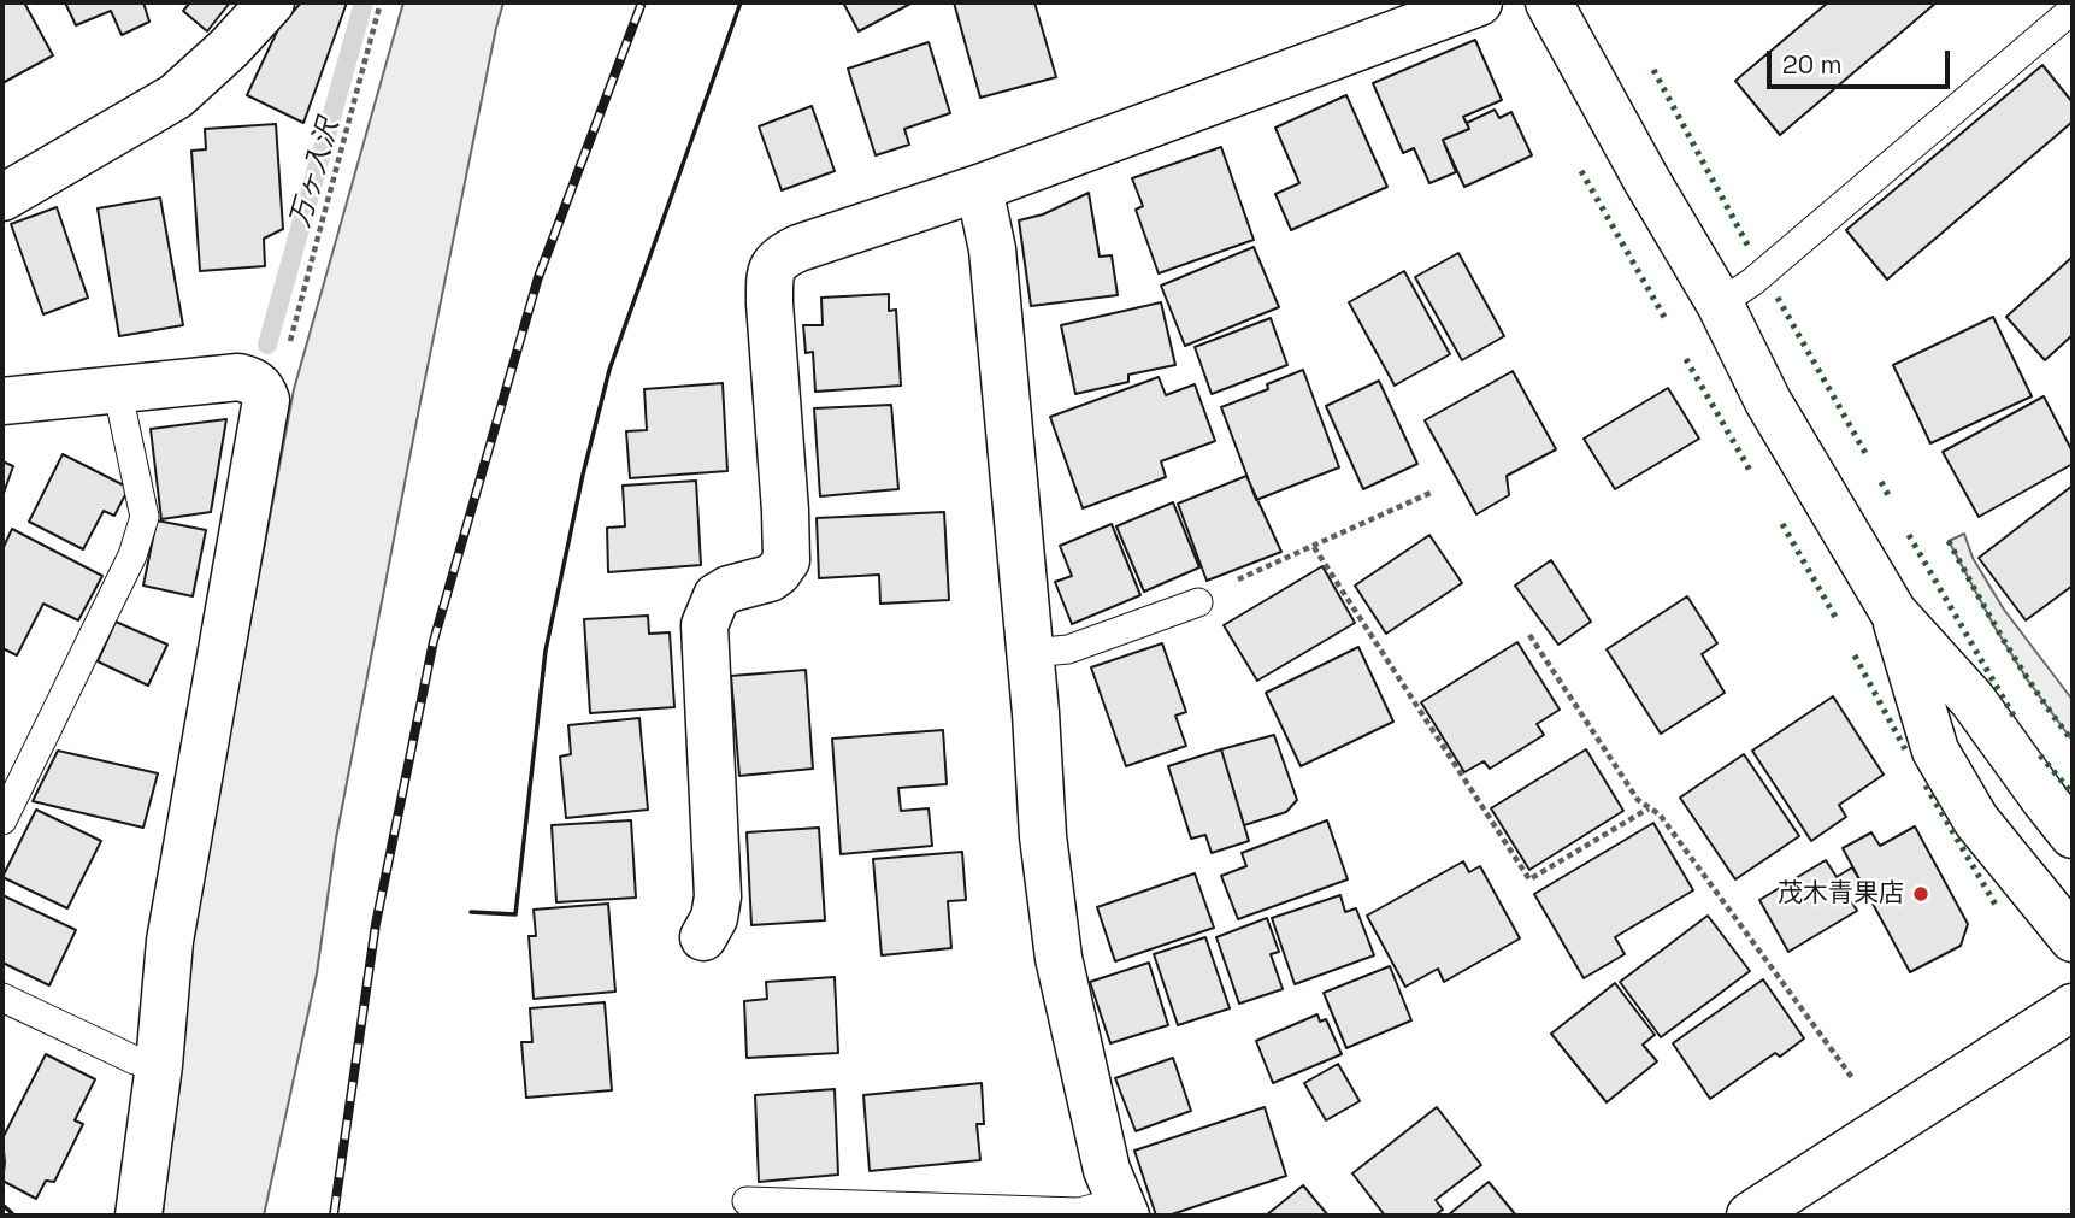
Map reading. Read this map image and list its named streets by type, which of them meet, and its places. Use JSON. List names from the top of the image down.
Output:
{
  "water": ["万ヶ入沢"],
  "places": ["茂木青果店"],
  "scale_bar": "20 m"
}
